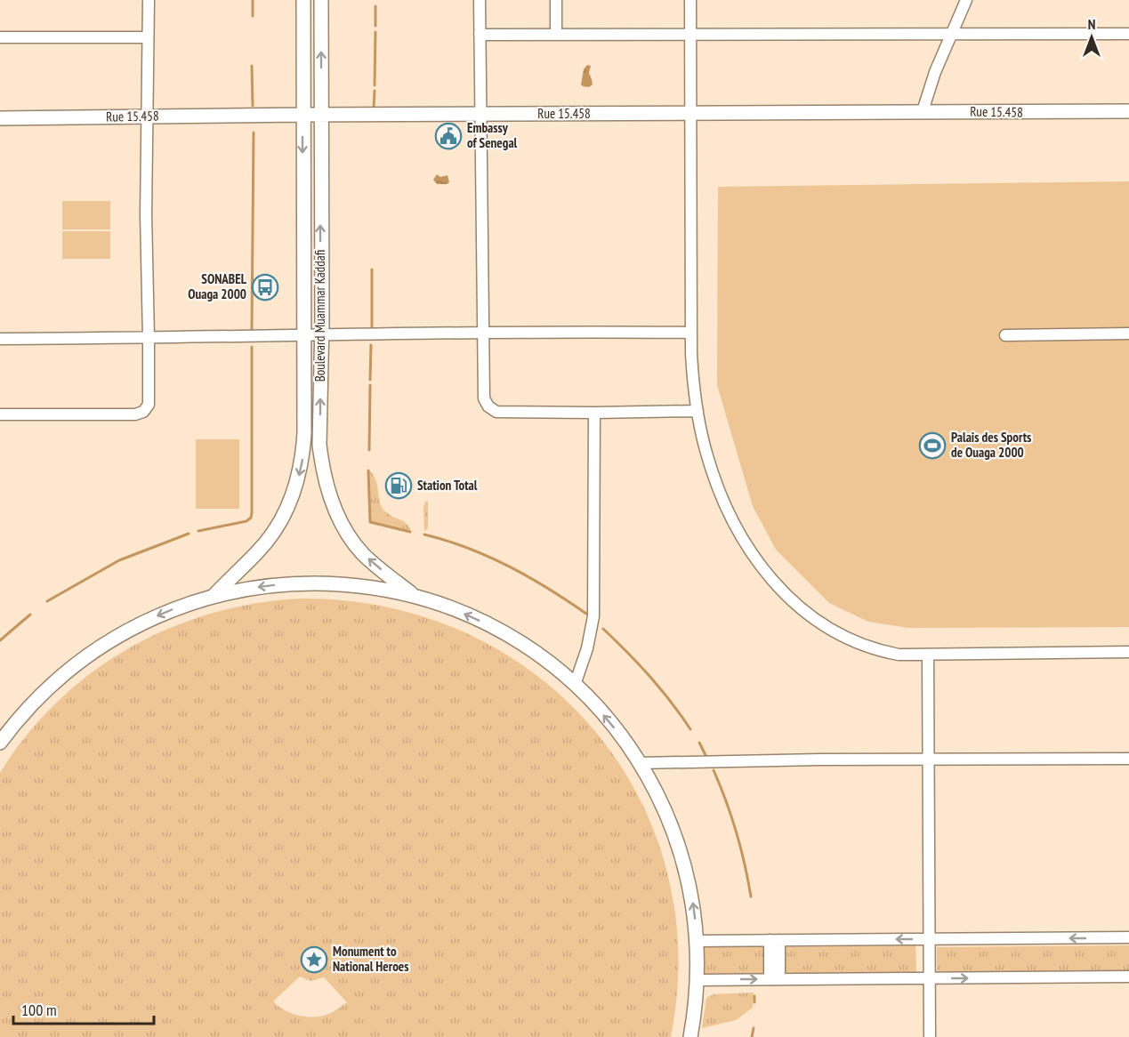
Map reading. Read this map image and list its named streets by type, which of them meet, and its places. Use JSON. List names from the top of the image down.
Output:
{
  "streets": {
    "main road": ["Rue 15.458", "Boulevard Muammar Kaddafi"]
  },
  "crossings": [
    ["Rue 15.458", "Boulevard Muammar Kaddafi"]
  ],
  "places": {
    "public building": ["Embassy of Senegal"],
    "bus stop": ["SONABEL Ouaga 2000"],
    "sports": ["Palais des Sports de Ouaga 2000"],
    "fuel station": ["Station Total"],
    "place": ["Monument to National Heroes"]
  },
  "scale_bar": "100 m",
  "north": "top"
}
